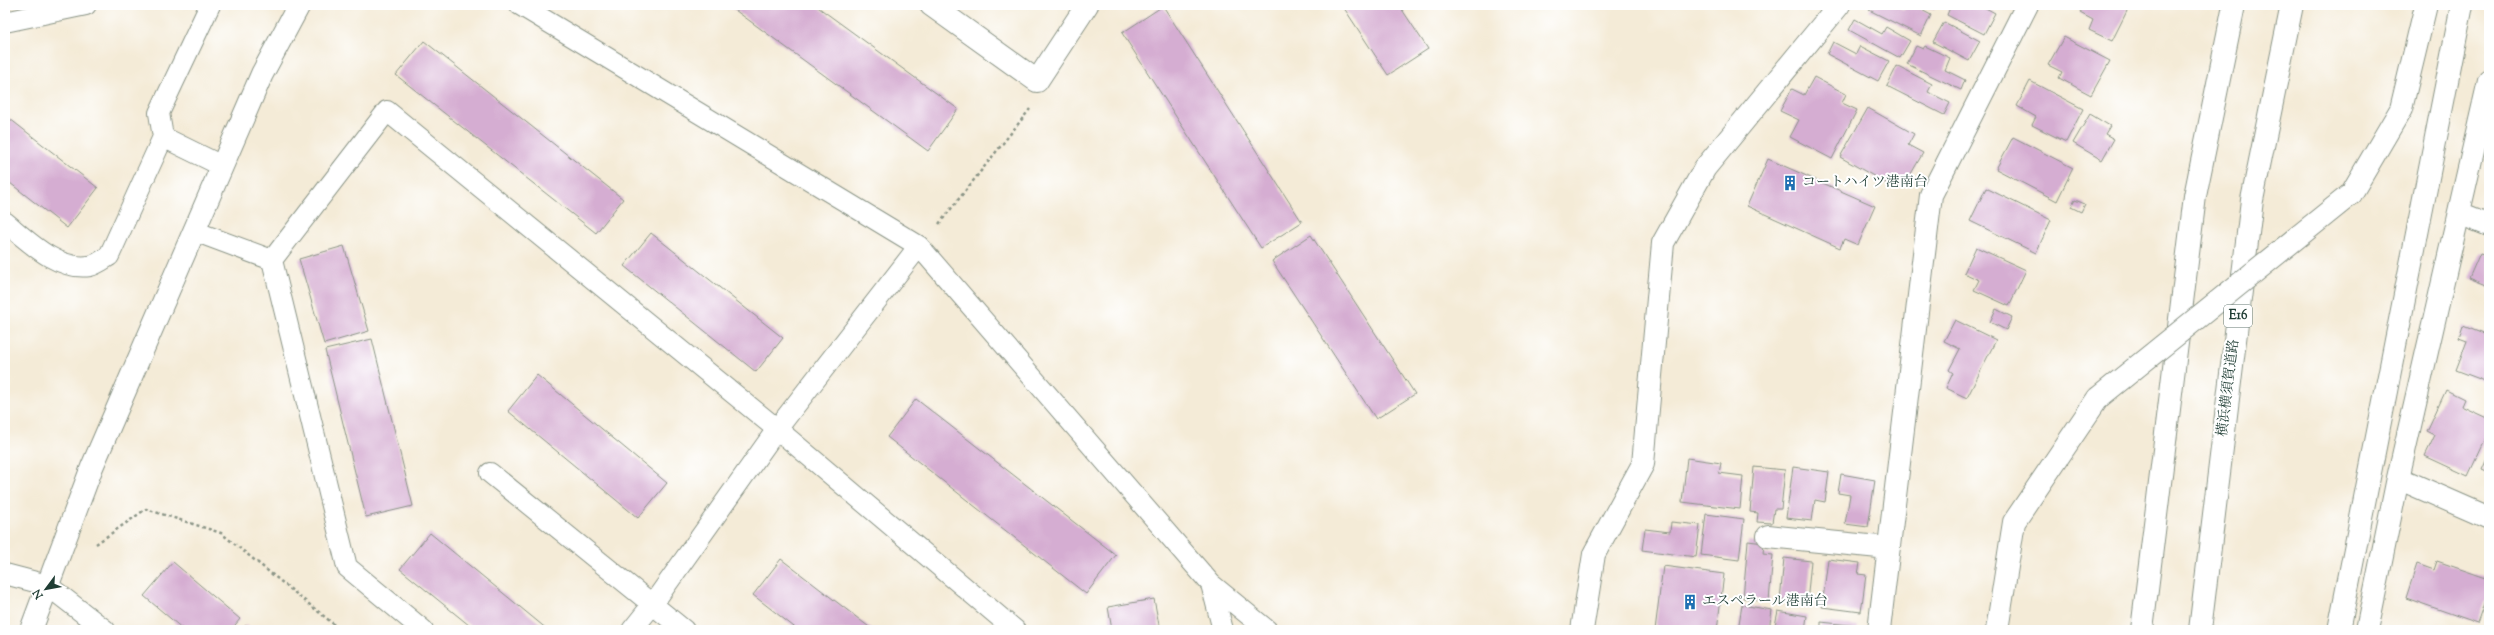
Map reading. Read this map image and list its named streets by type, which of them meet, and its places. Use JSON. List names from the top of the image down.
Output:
{
  "streets": {
    "main road": ["E16", "横浜横須賀道路"]
  },
  "places": {
    "building": ["コートハイツ港南台", "エスペラール港南台"]
  },
  "north": "bottom left"
}
